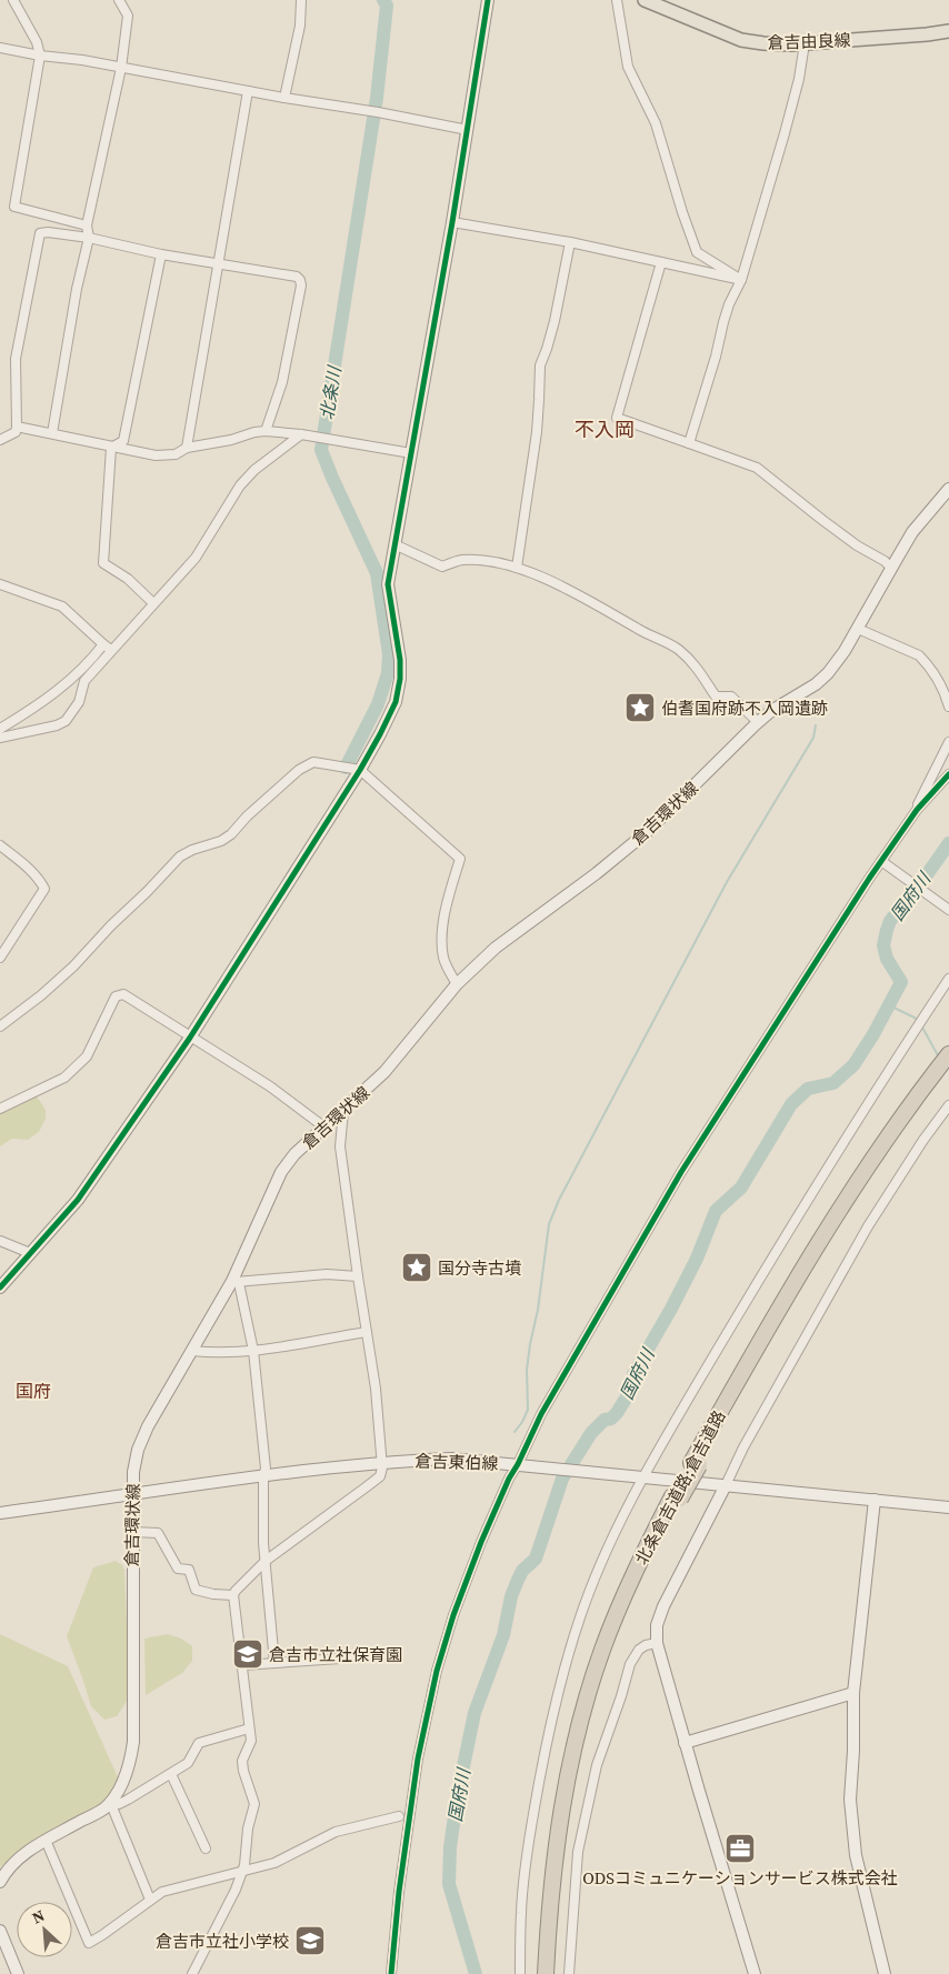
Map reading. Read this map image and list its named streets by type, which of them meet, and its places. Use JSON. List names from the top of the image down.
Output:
{
  "streets": {
    "highway": ["北条倉吉道路;倉吉道路"],
    "main road": ["倉吉由良線", "倉吉環状線", "倉吉東伯線"]
  },
  "crossings": [
    ["倉吉環状線", "倉吉東伯線"]
  ],
  "districts": ["不入岡", "国府"],
  "water": ["北条川", "国府川"],
  "places": {
    "place": ["伯耆国府跡不入岡遺跡", "国分寺古墳"],
    "school or university": ["倉吉市立社保育園", "倉吉市立社小学校"],
    "office": ["ODSコミュニケーションサービス株式会社"]
  },
  "north": "top left"
}
